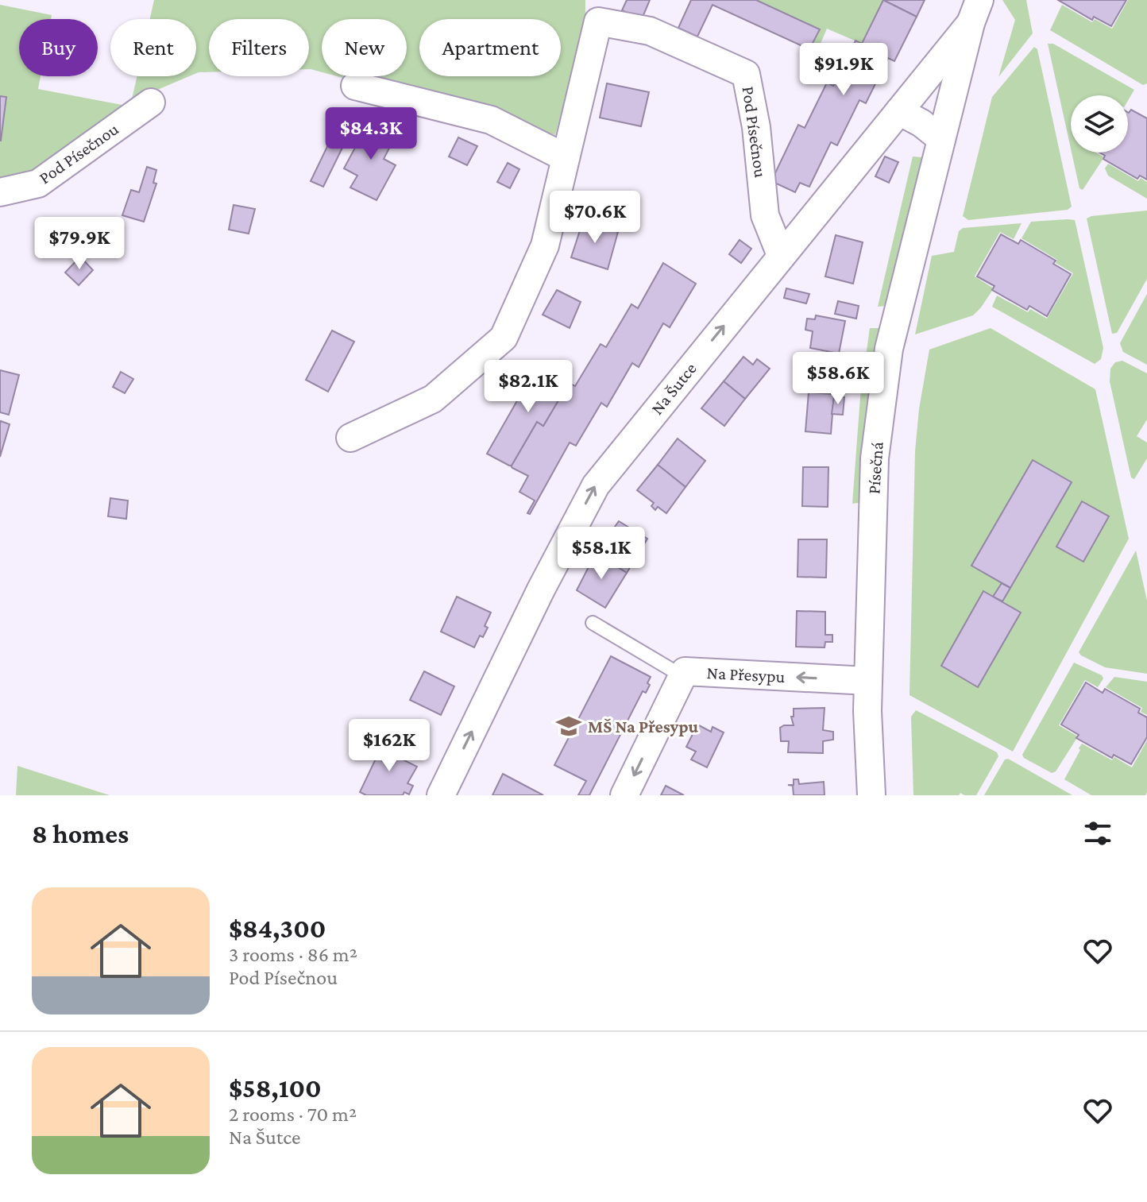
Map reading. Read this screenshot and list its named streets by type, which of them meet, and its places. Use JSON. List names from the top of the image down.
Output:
{
  "streets": {
    "street": [
      "Pod Písečnou",
      "Na Šutce",
      "Písečná",
      "Na Přesypu"
    ]
  },
  "crossings": [
    ["Pod Písečnou", "Na Šutce"],
    ["Na Šutce", "Písečná"],
    ["Písečná", "Na Přesypu"]
  ],
  "one_way": ["Na Šutce", "Na Přesypu"],
  "places": {
    "school or university": ["MŠ Na Přesypu"]
  },
  "page": {
    "chip": [
      "Buy",
      "Rent",
      "Filters",
      "New",
      "Apartment"
    ],
    "price": [
      "$91.9K",
      "$84.3K",
      "$70.6K",
      "$79.9K",
      "$58.6K",
      "$82.1K",
      "$58.1K",
      "$162K"
    ],
    "heading": "8 homes",
    "list": [
      {
        "name": "$84,300",
        "note": "3 rooms · 86 m² · Pod Písečnou"
      },
      {
        "name": "$58,100",
        "note": "2 rooms · 70 m² · Na Šutce"
      }
    ]
  }
}
